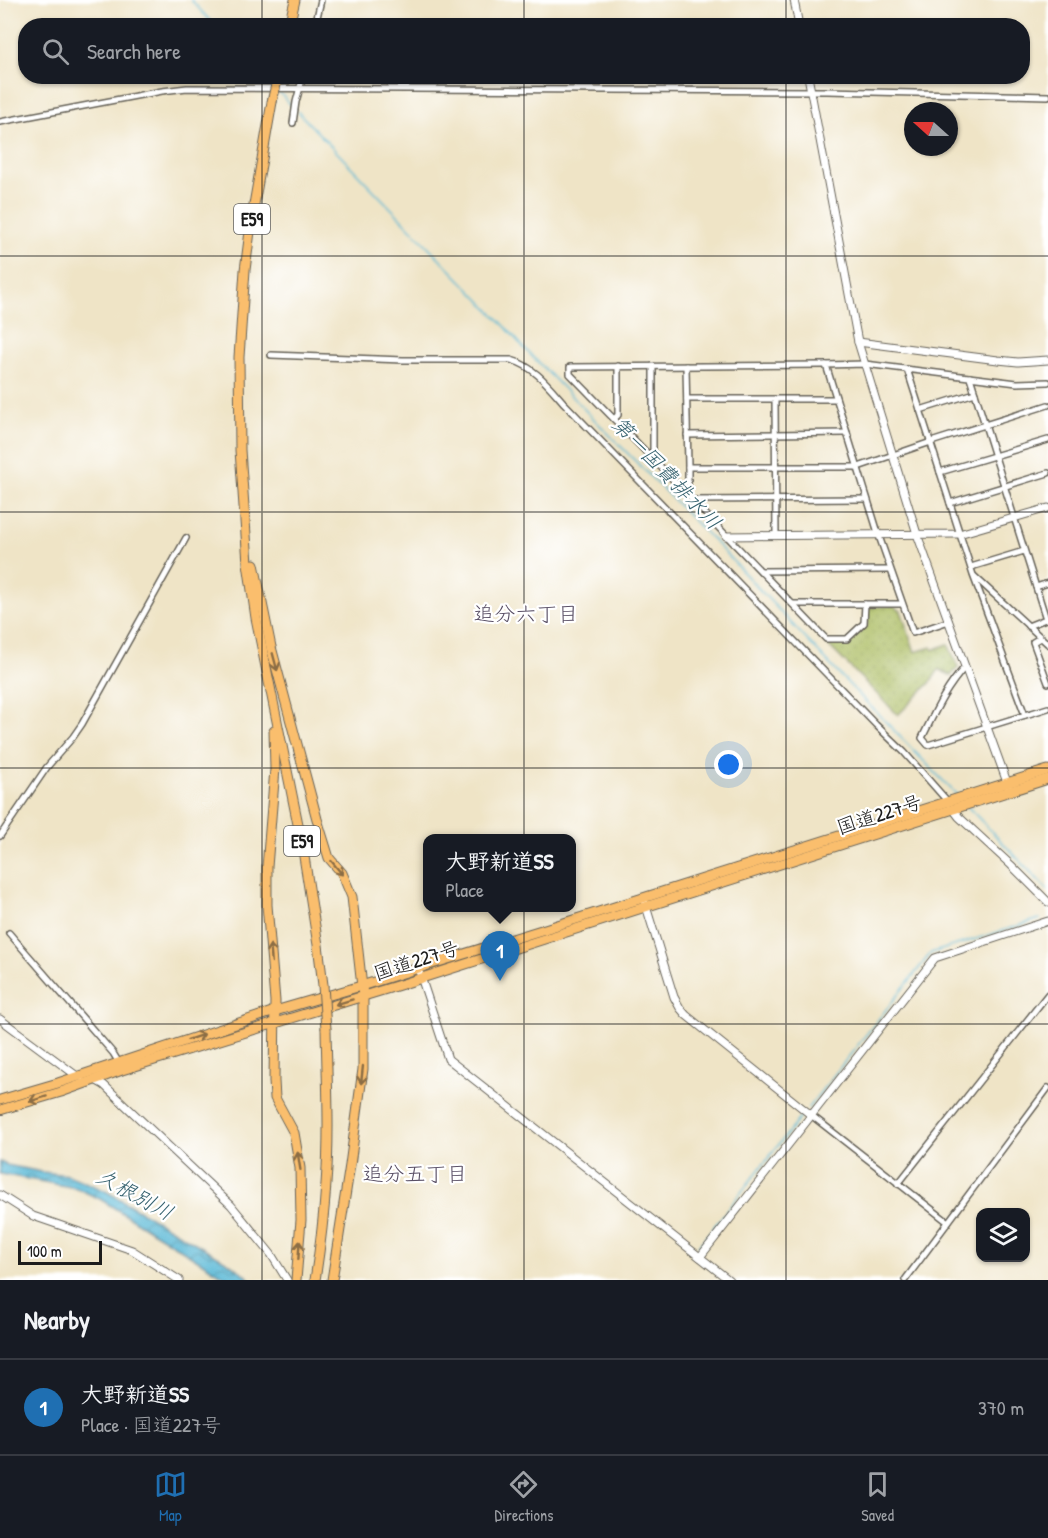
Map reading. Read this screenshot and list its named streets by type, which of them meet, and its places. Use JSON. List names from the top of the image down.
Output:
{
  "streets": {
    "highway": ["E59", "国道227号"]
  },
  "districts": ["追分六丁目", "追分五丁目"],
  "water": ["第一国費排水川", "久根別川"],
  "scale_bar": "100 m",
  "north": "left",
  "page": {
    "search": "Search here",
    "popup": ["大野新道SS", "Place"],
    "pins": "1",
    "scale": "100 m",
    "heading": "Nearby",
    "list": [
      {
        "mark": "1",
        "name": "大野新道SS",
        "note": "Place · 国道227号",
        "value": "370 m"
      }
    ],
    "nav": ["Map", "Directions", "Saved"]
  }
}
